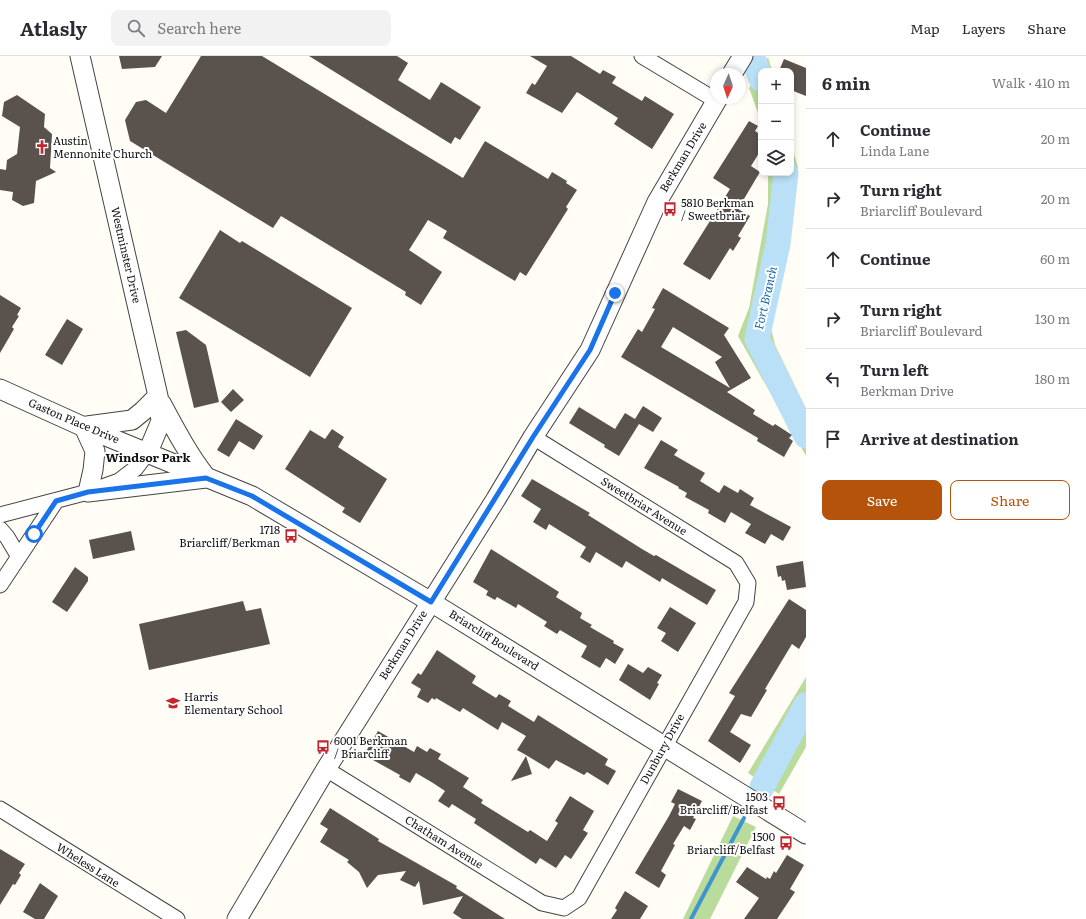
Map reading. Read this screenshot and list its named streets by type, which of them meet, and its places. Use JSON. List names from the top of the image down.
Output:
{
  "streets": {
    "street": [
      "Berkman Drive",
      "Westminster Drive",
      "Gaston Place Drive",
      "Sweetbriar Avenue",
      "Briarcliff Boulevard",
      "Dunbury Drive",
      "Chatham Avenue",
      "Wheless Lane"
    ]
  },
  "crossings": [
    ["Berkman Drive", "Sweetbriar Avenue"],
    ["Berkman Drive", "Briarcliff Boulevard"],
    ["Berkman Drive", "Chatham Avenue"],
    ["Westminster Drive", "Gaston Place Drive"],
    ["Westminster Drive", "Briarcliff Boulevard"],
    ["Gaston Place Drive", "Briarcliff Boulevard"],
    ["Sweetbriar Avenue", "Dunbury Drive"],
    ["Briarcliff Boulevard", "Dunbury Drive"],
    ["Dunbury Drive", "Chatham Avenue"]
  ],
  "districts": ["Windsor Park"],
  "water": ["Fort Branch"],
  "places": {
    "church": ["Austin Mennonite Church"],
    "bus stop": [
      "5810 Berkman / Sweetbriar",
      "1718 Briarcliff/Berkman",
      "6001 Berkman / Briarcliff",
      "1503 Briarcliff/Belfast",
      "1500 Briarcliff/Belfast"
    ],
    "school or university": ["Harris Elementary School"]
  },
  "north": "bottom",
  "page": {
    "header": "Atlasly",
    "search": "Search here",
    "nav": ["Map", "Layers", "Share"],
    "heading": ["6 min", "Walk · 410 m"],
    "map_buttons": ["+", "−"],
    "list": [
      ["Continue", "Linda Lane", "20 m"],
      ["Turn right", "Briarcliff Boulevard", "20 m"],
      ["Continue", "60 m"],
      ["Turn right", "Briarcliff Boulevard", "130 m"],
      ["Turn left", "Berkman Drive", "180 m"],
      "Arrive at destination"
    ],
    "buttons": ["Save", "Share"]
  }
}
